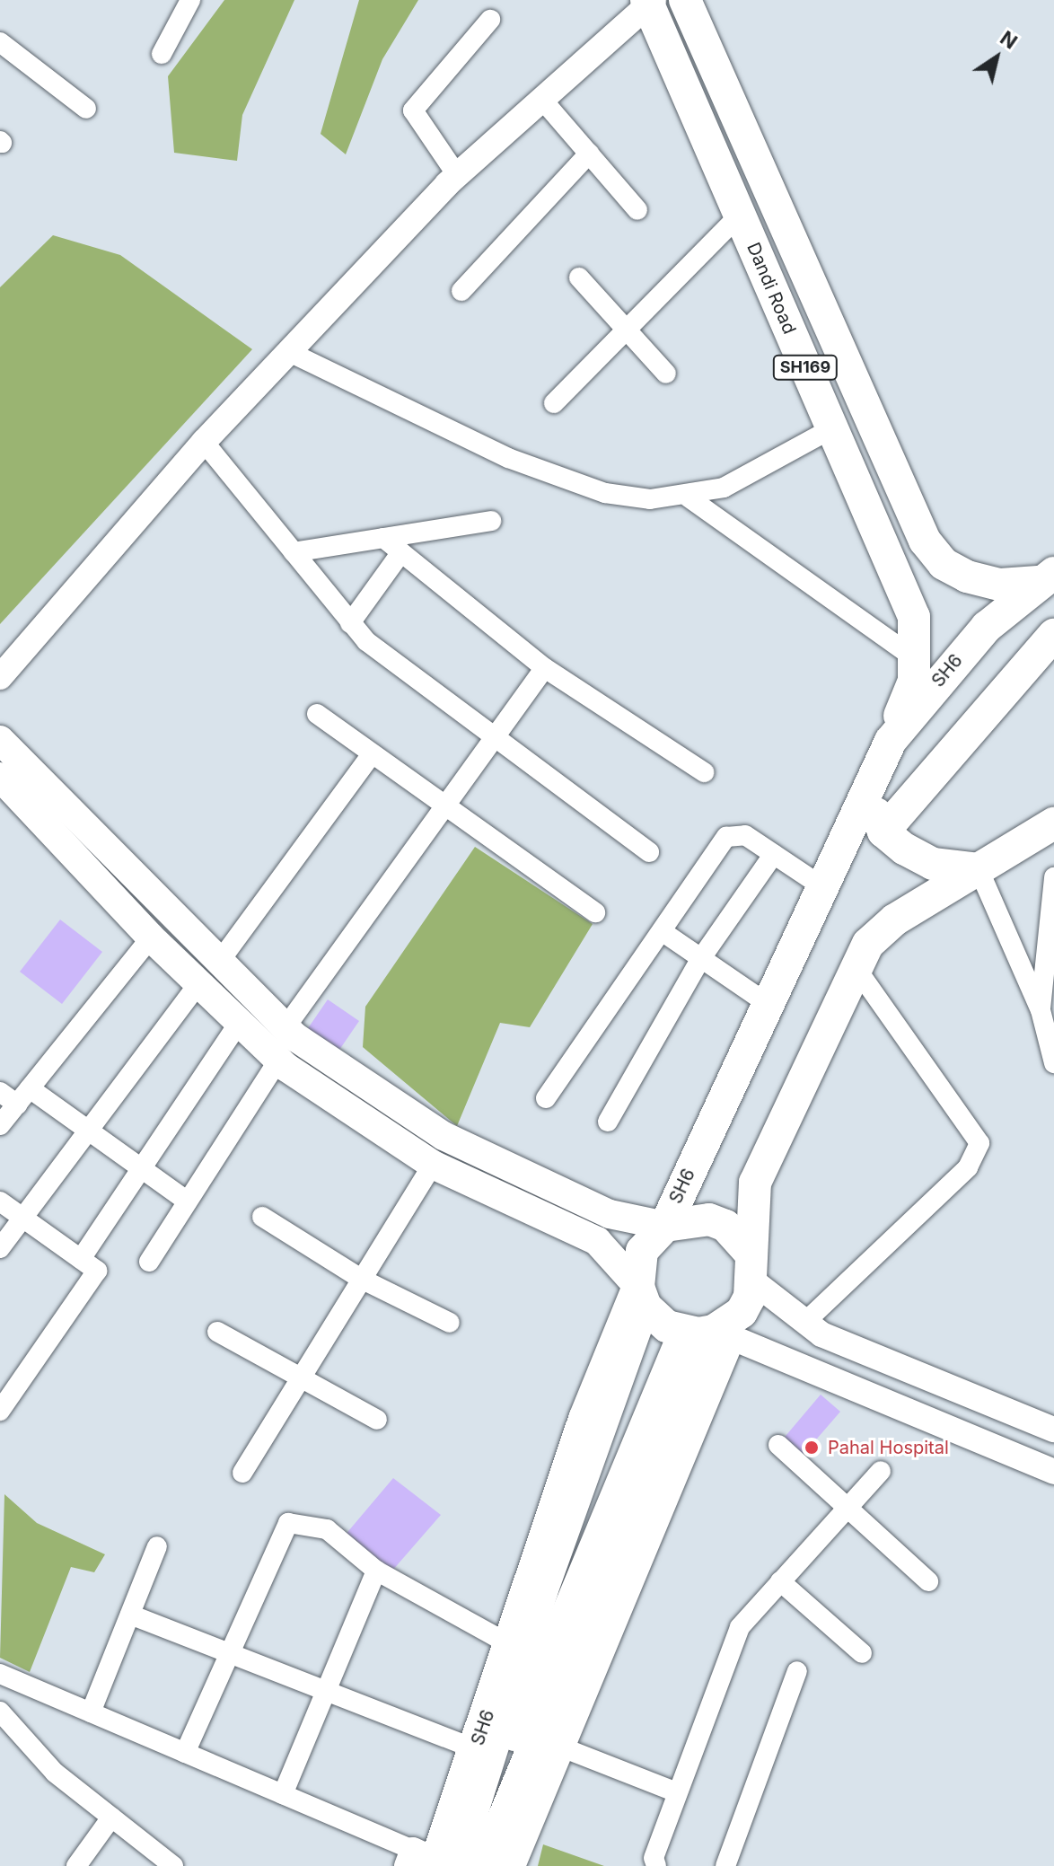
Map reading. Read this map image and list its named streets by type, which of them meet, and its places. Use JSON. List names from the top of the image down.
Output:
{
  "streets": {
    "main road": ["Dandi Road", "SH169", "SH6"]
  },
  "crossings": [
    ["Dandi Road", "SH6"]
  ],
  "places": ["Pahal Hospital"],
  "north": "top right"
}
